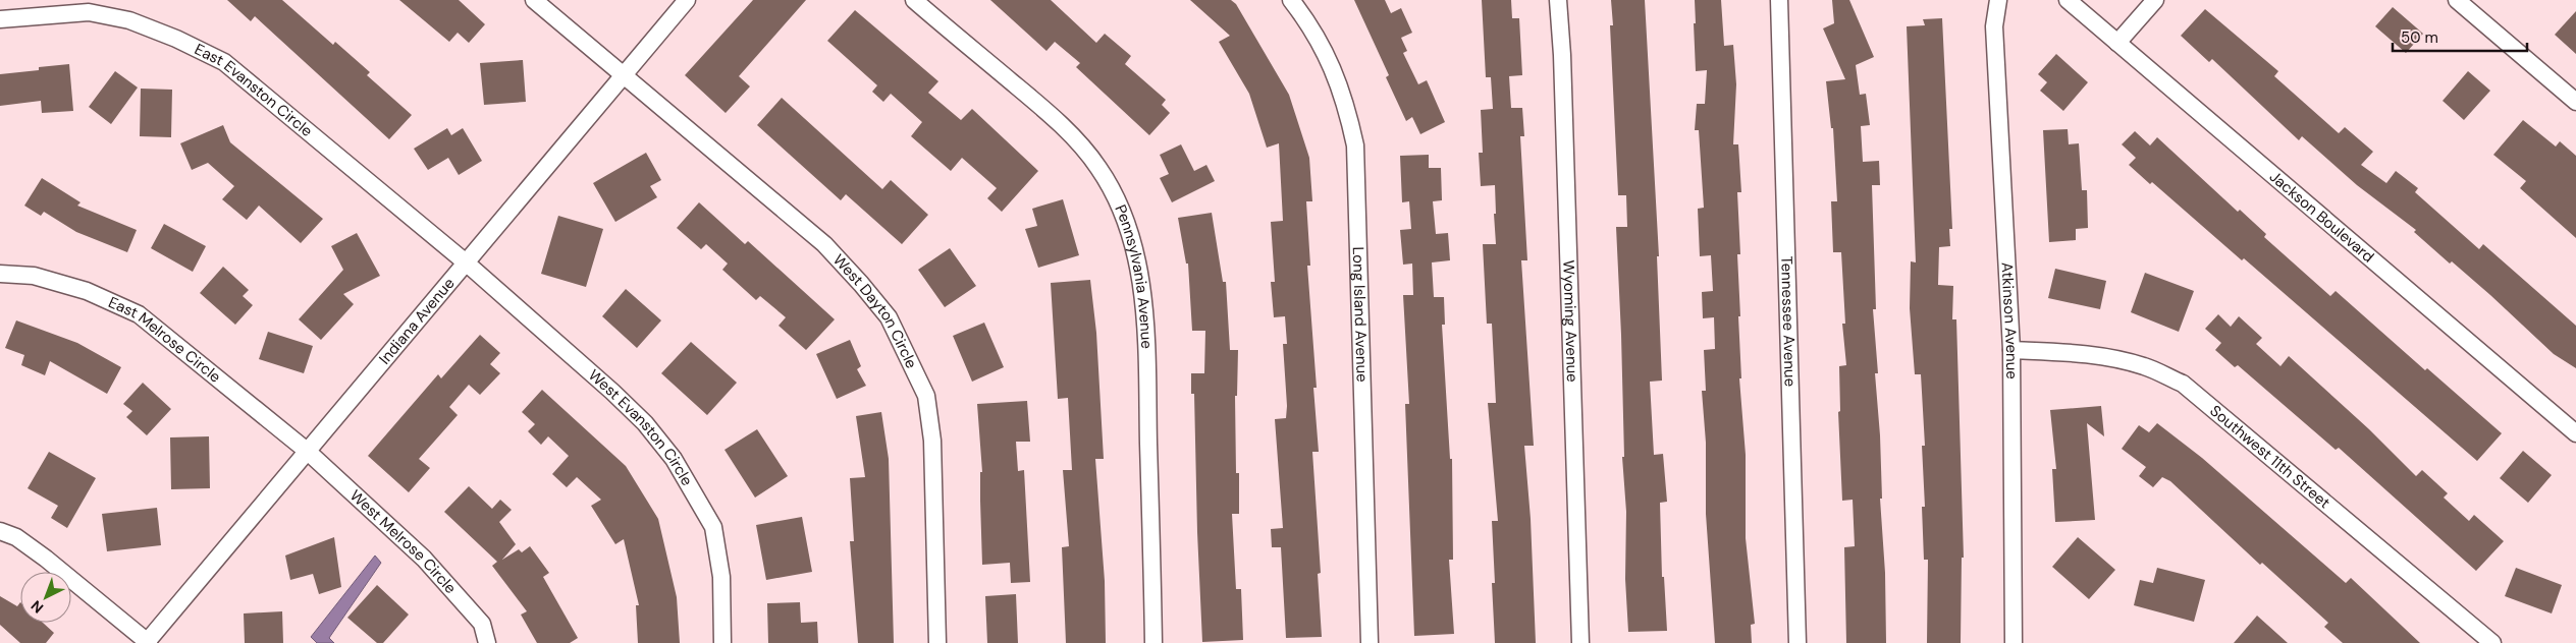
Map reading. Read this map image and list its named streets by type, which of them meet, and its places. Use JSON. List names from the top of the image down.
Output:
{
  "streets": {
    "street": [
      "East Evanston Circle",
      "Jackson Boulevard",
      "Pennsylvania Avenue",
      "West Dayton Circle",
      "Long Island Avenue",
      "Indiana Avenue",
      "Wyoming Avenue",
      "Tennessee Avenue",
      "Atkinson Avenue",
      "East Melrose Circle",
      "West Evanston Circle",
      "Southwest 11th Street",
      "West Melrose Circle"
    ]
  },
  "crossings": [
    ["East Evanston Circle", "Indiana Avenue"],
    ["East Evanston Circle", "West Evanston Circle"],
    ["West Dayton Circle", "Indiana Avenue"],
    ["Indiana Avenue", "East Melrose Circle"],
    ["Indiana Avenue", "West Evanston Circle"],
    ["Indiana Avenue", "West Melrose Circle"],
    ["Atkinson Avenue", "Southwest 11th Street"],
    ["East Melrose Circle", "West Melrose Circle"]
  ],
  "scale_bar": "50 m",
  "north": "bottom left"
}
